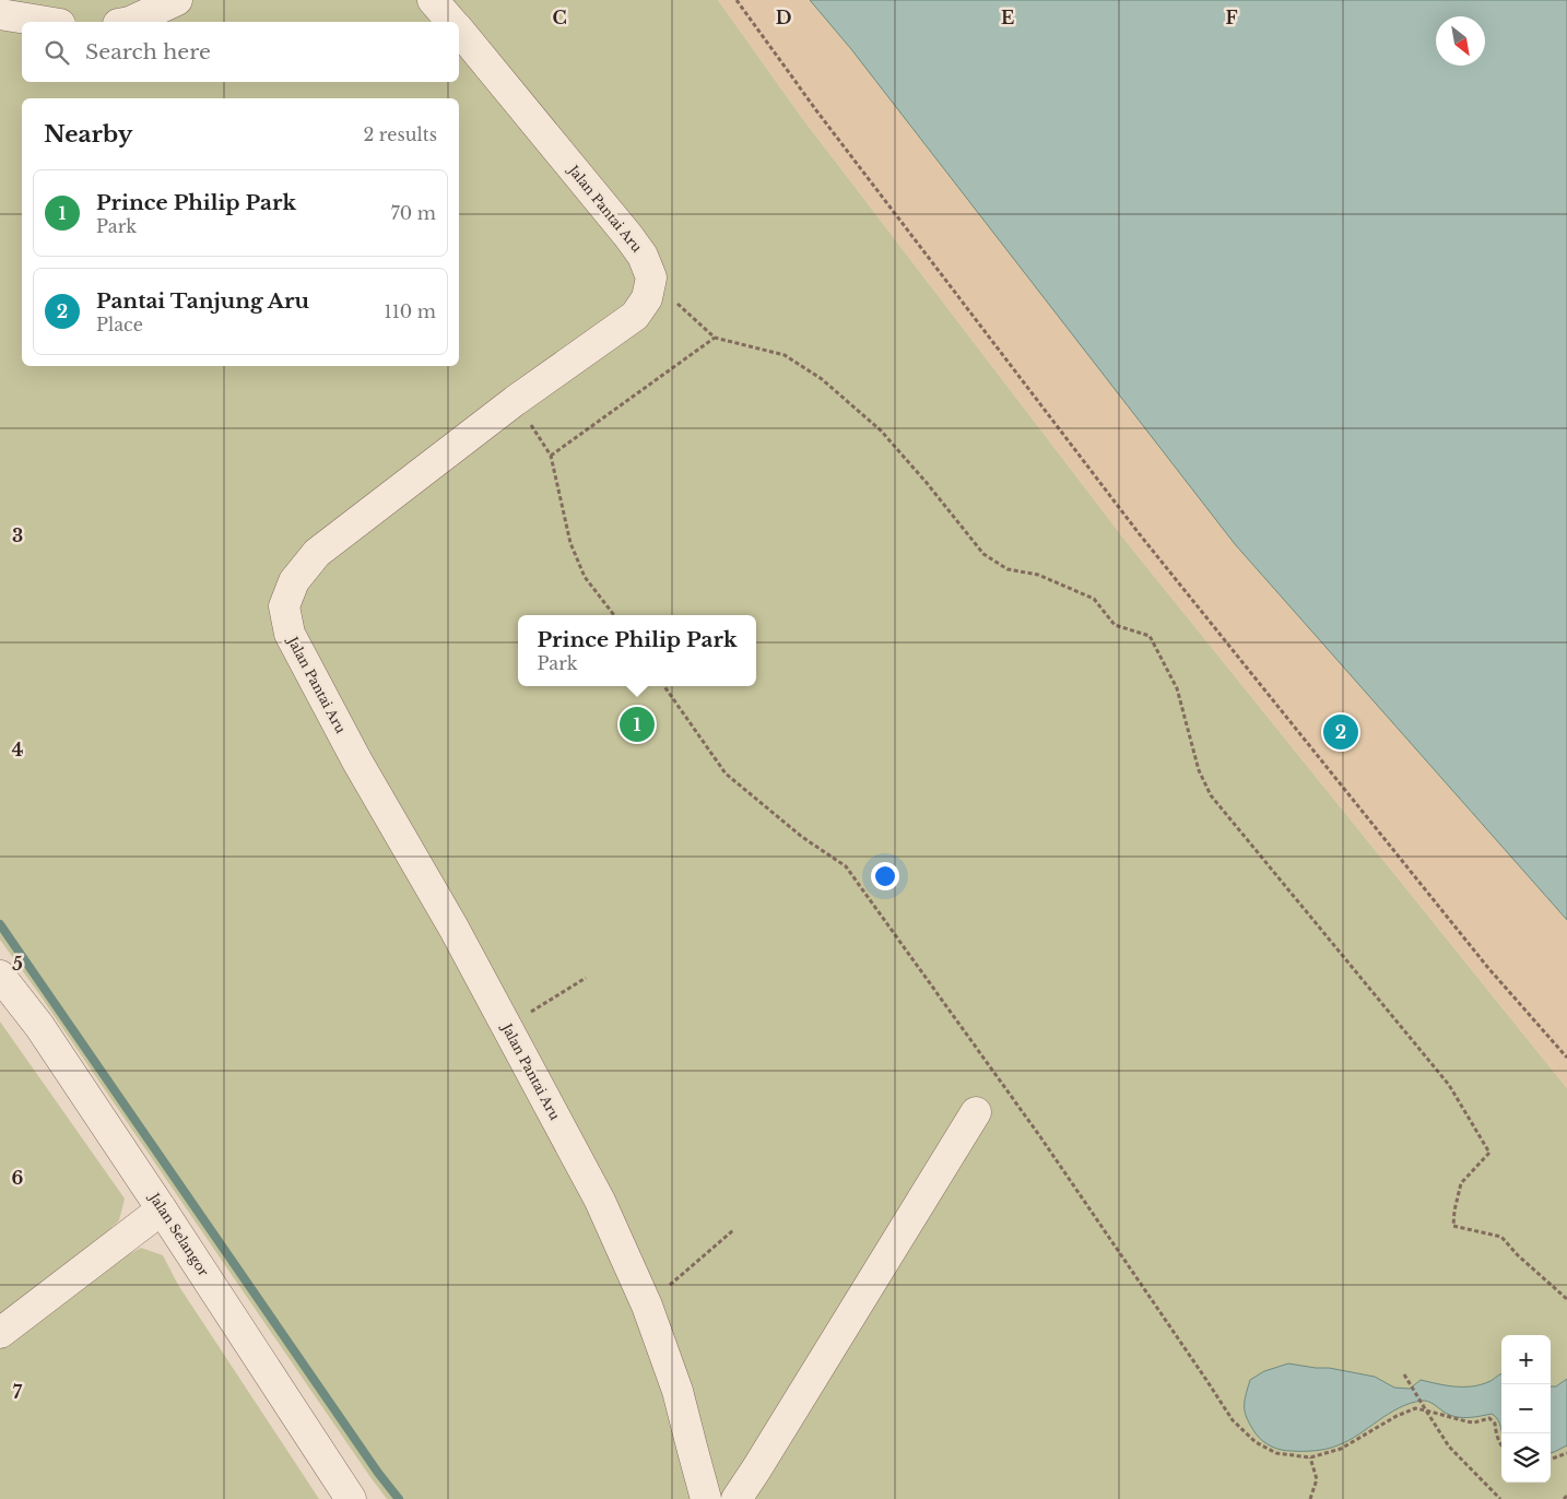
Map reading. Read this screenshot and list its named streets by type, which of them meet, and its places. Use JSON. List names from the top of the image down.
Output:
{
  "streets": {
    "street": ["Jalan Pantai Aru", "Jalan Selangor"]
  },
  "north": "bottom right",
  "page": {
    "search": "Search here",
    "heading": ["Nearby", "2 results"],
    "list": [
      {
        "mark": "1",
        "name": "Prince Philip Park",
        "note": "Park",
        "value": "70 m"
      },
      {
        "mark": "2",
        "name": "Pantai Tanjung Aru",
        "note": "Place",
        "value": "110 m"
      }
    ],
    "popup": ["Prince Philip Park", "Park"],
    "pins": ["1", "2"],
    "map_buttons": ["+", "−"]
  },
  "grid": {
    "columns": [
      "C",
      "D",
      "E",
      "F"
    ],
    "rows": [
      "3",
      "4",
      "5",
      "6",
      "7"
    ]
  }
}
